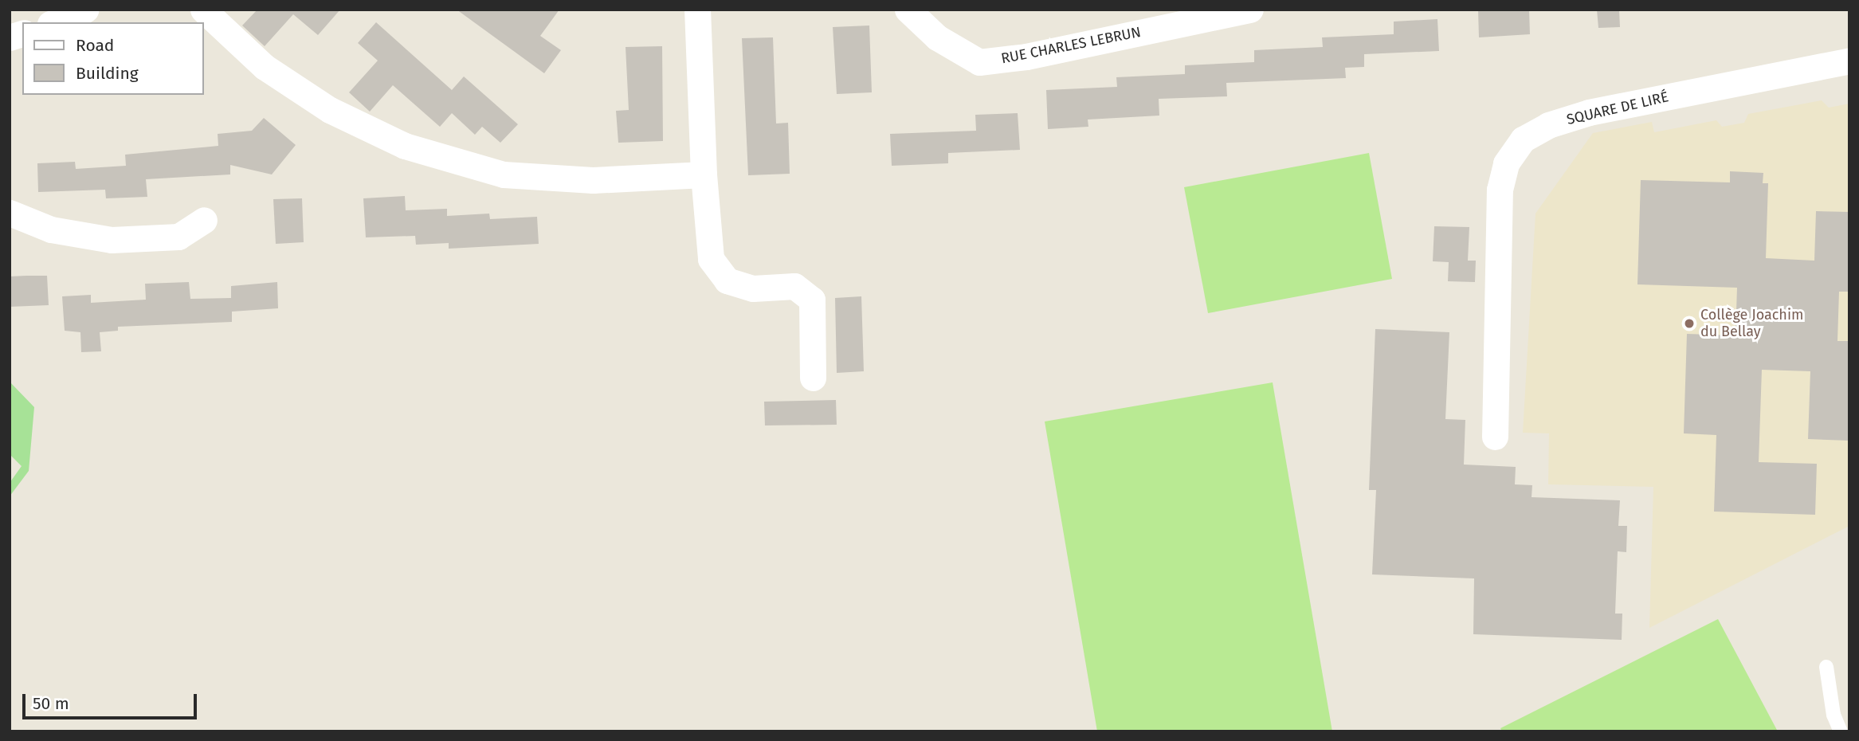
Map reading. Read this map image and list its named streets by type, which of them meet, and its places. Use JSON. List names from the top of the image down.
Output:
{
  "streets": {
    "street": ["RUE CHARLES LEBRUN", "SQUARE DE LIRÉ"]
  },
  "places": ["Collège Joachim du Bellay"],
  "legend": ["Road", "Building"],
  "scale_bar": "50 m"
}
